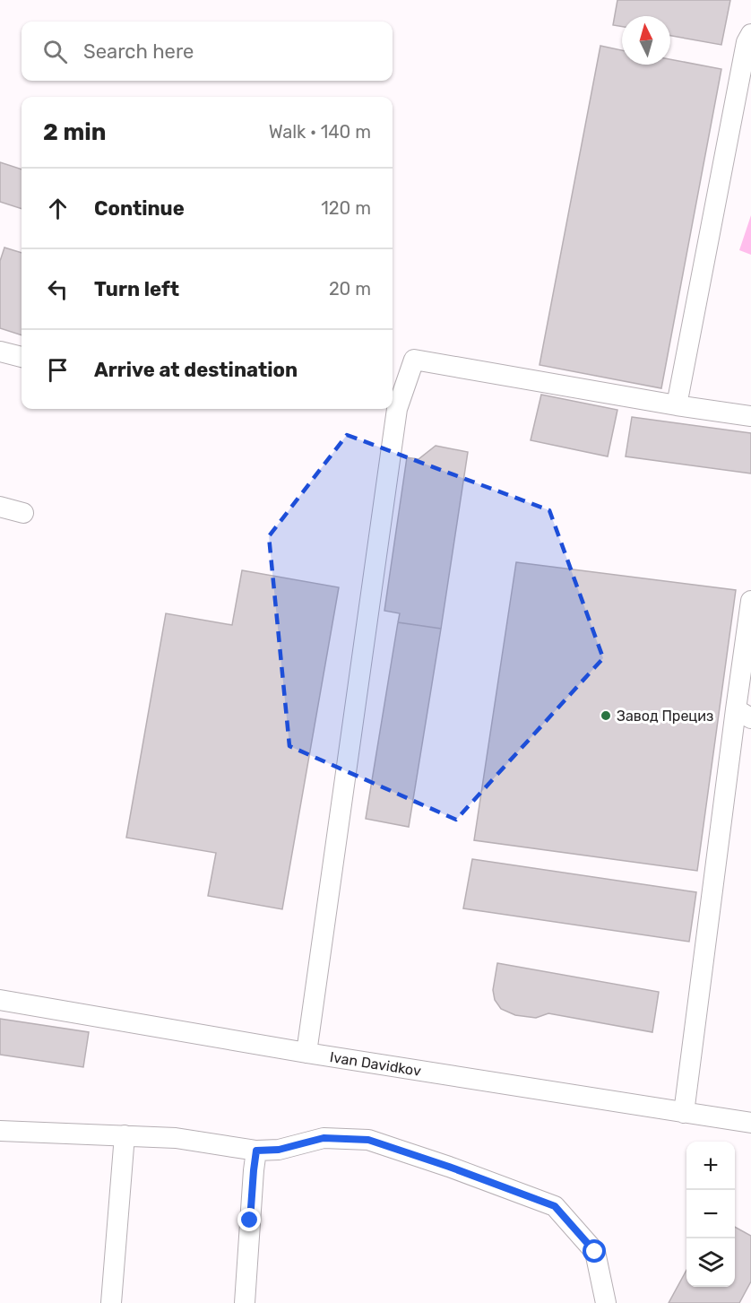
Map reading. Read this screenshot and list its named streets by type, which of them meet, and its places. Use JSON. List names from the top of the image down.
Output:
{
  "streets": {
    "street": ["Ivan Davidkov"]
  },
  "places": ["Завод Прециз"],
  "north": "top",
  "page": {
    "search": "Search here",
    "heading": ["2 min", "Walk · 140 m"],
    "list": [
      ["Continue", "120 m"],
      ["Turn left", "20 m"],
      "Arrive at destination"
    ],
    "map_buttons": ["+", "−"]
  }
}
